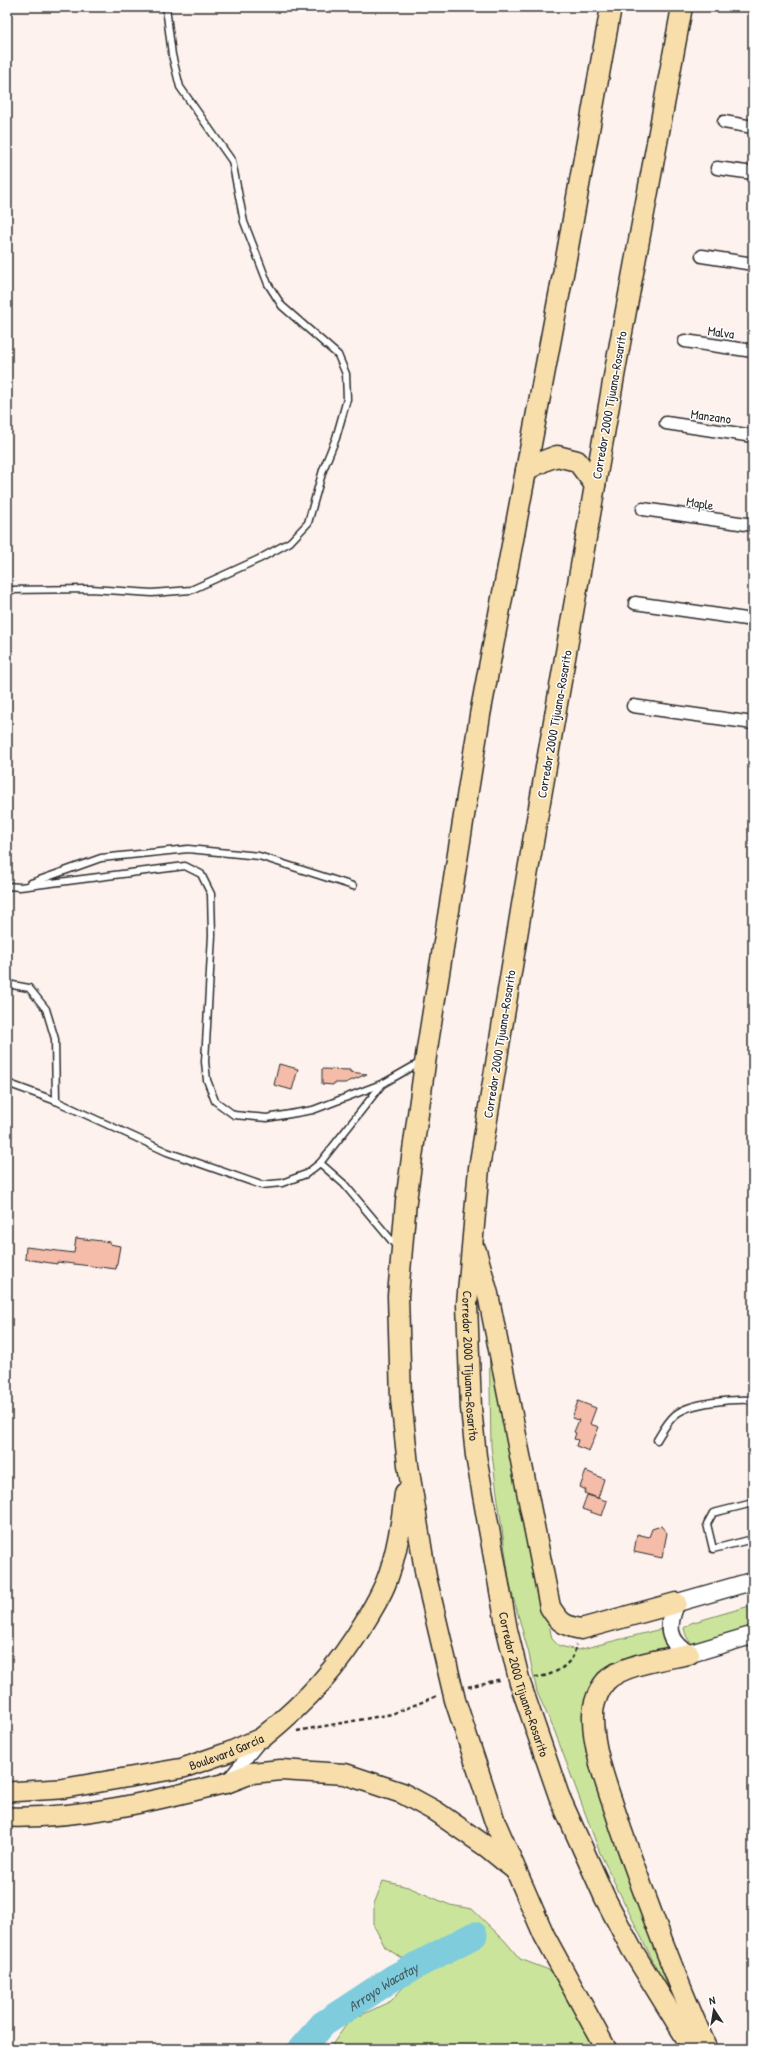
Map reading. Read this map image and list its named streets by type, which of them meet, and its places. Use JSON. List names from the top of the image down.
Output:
{
  "streets": {
    "highway": ["Corredor 2000 Tijuana-Rosarito"],
    "main road": ["Boulevard García"],
    "street": ["Malva", "Manzano", "Maple"]
  },
  "water": ["Arroyo Wacatay"],
  "north": "top"
}
